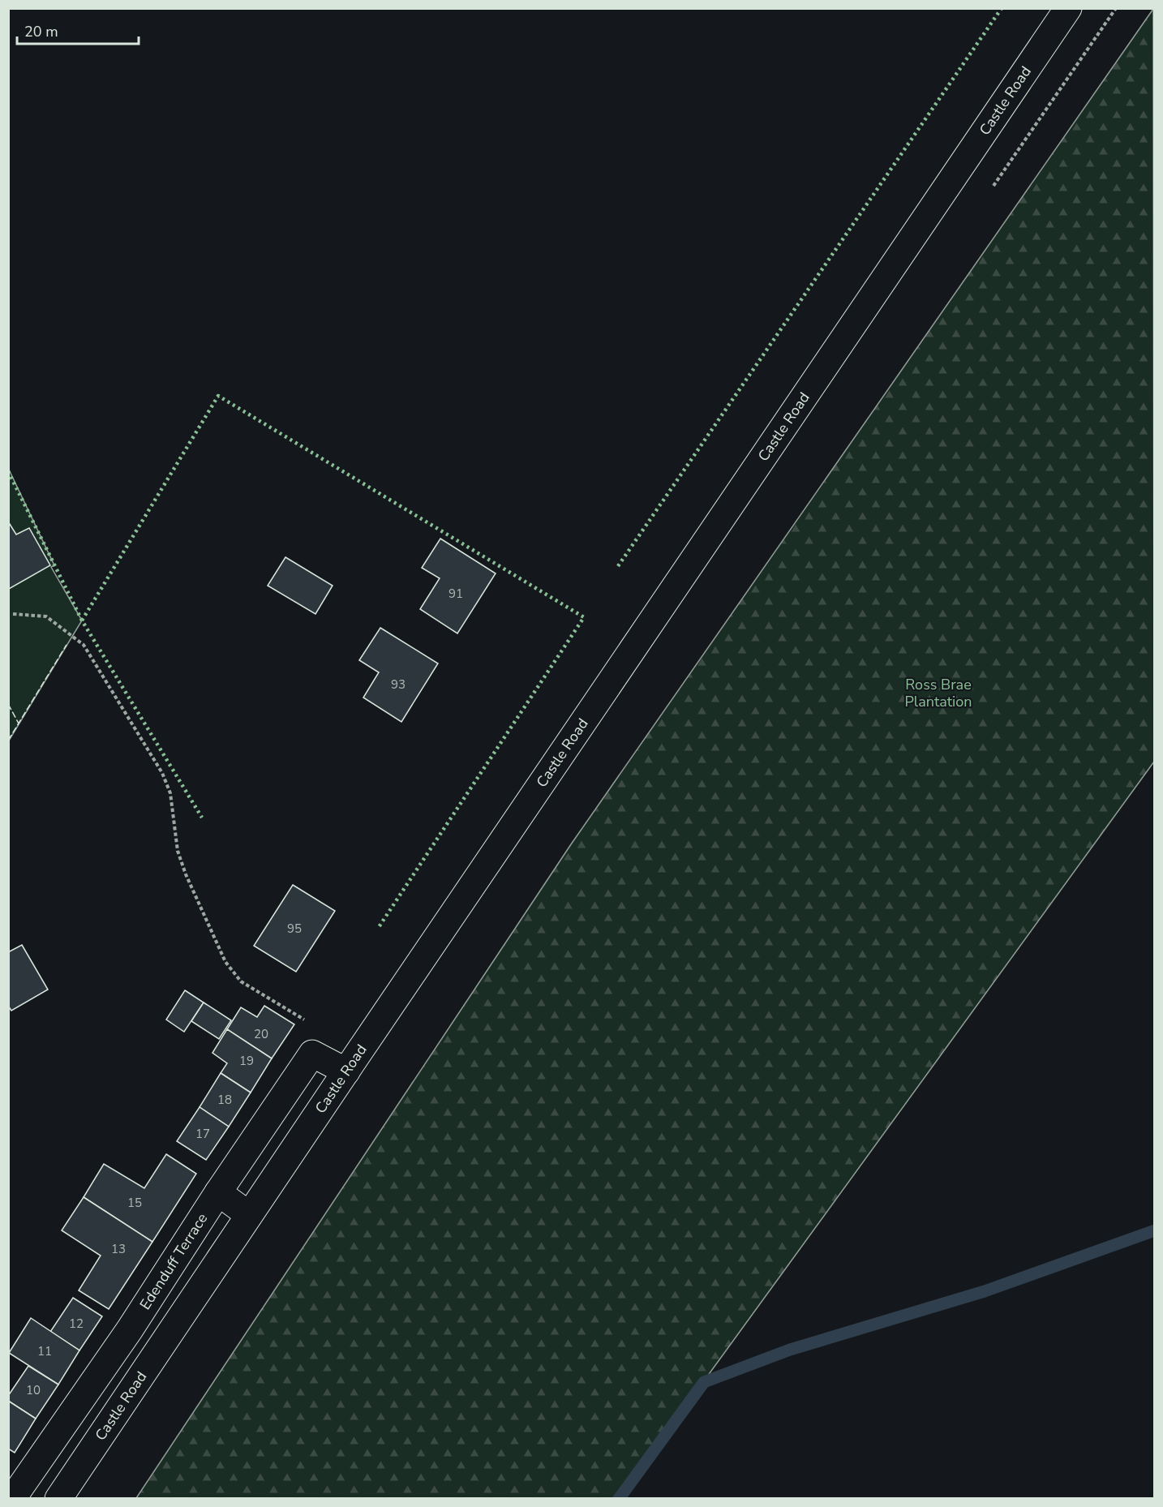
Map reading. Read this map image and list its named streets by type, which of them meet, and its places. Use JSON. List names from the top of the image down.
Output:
{
  "streets": {
    "main road": ["Castle Road", "Edenduff Terrace"]
  },
  "crossings": [
    ["Castle Road", "Edenduff Terrace"]
  ],
  "parks": ["Ross Brae Plantation"],
  "house_numbers": [
    "91",
    "93",
    "95",
    "20",
    "19",
    "18",
    "17",
    "15",
    "13",
    "12",
    "11",
    "10"
  ],
  "scale_bar": "20 m"
}
